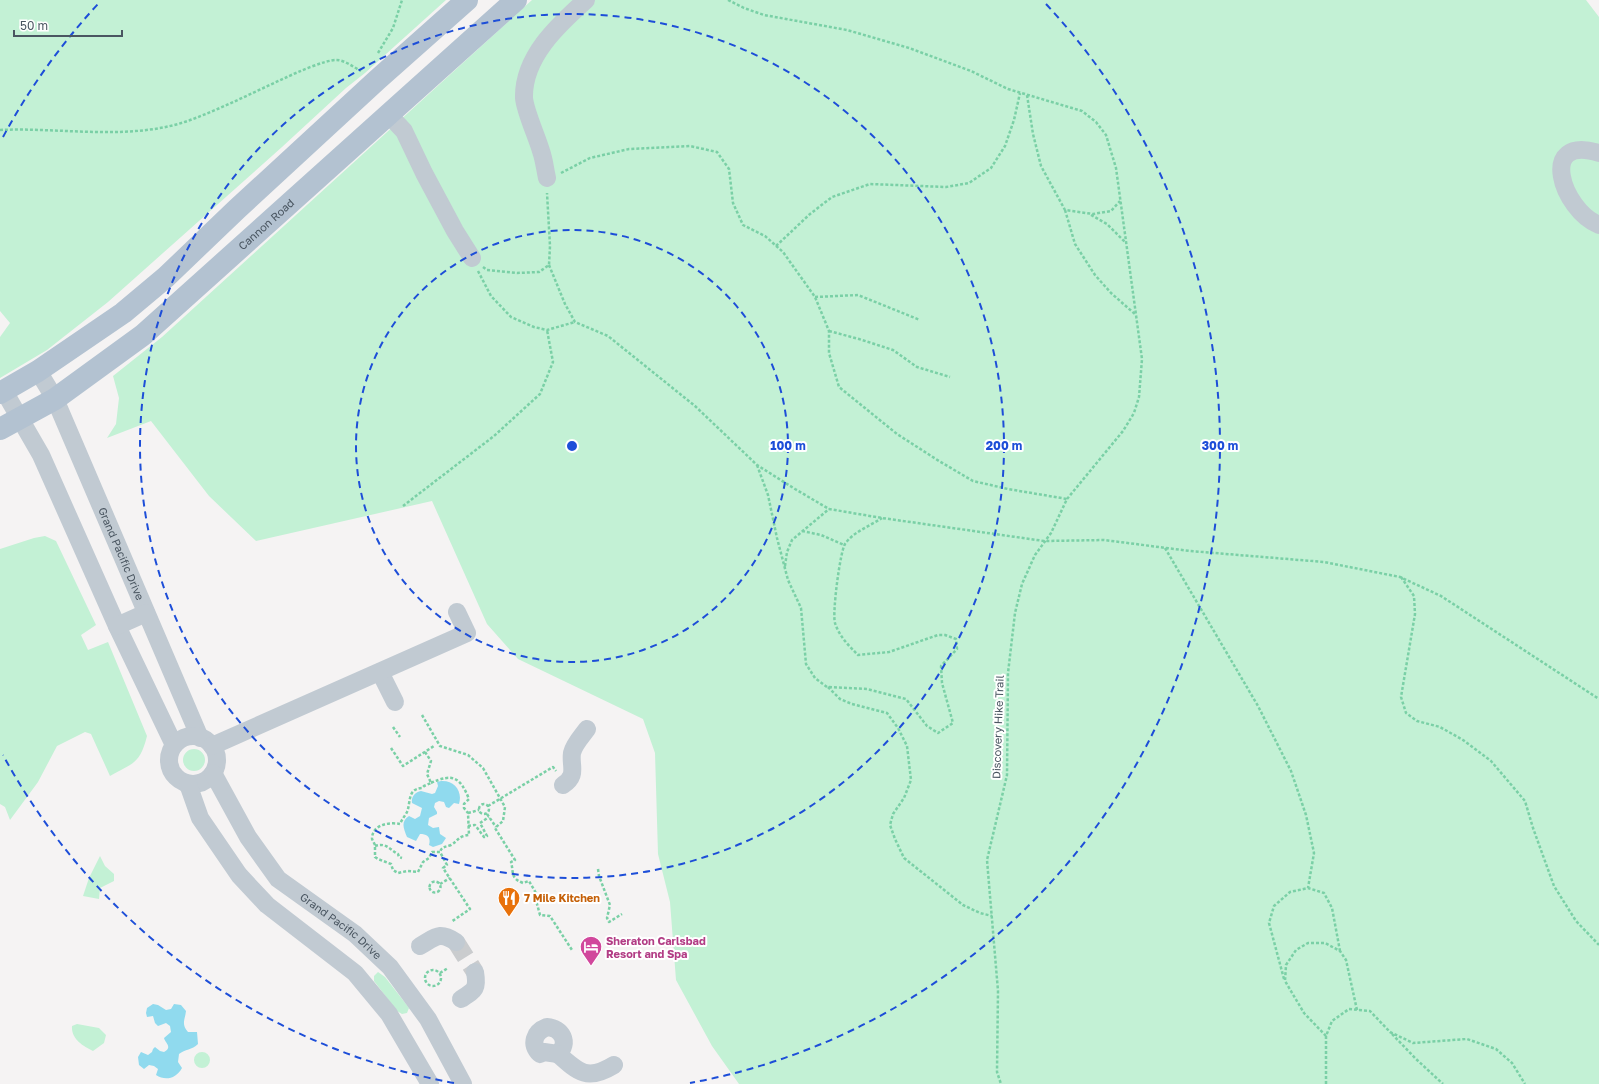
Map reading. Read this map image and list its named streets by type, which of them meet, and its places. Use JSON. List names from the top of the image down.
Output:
{
  "streets": {
    "main road": ["Cannon Road"],
    "street": ["Grand Pacific Drive"],
    "path": ["Discovery Hike Trail"]
  },
  "crossings": [
    ["Cannon Road", "Grand Pacific Drive"]
  ],
  "places": {
    "restaurant": ["7 Mile Kitchen"],
    "hotel": ["Sheraton Carlsbad Resort and Spa"]
  },
  "scale_bar": "50 m",
  "rings": ["100 m", "200 m", "300 m"]
}
